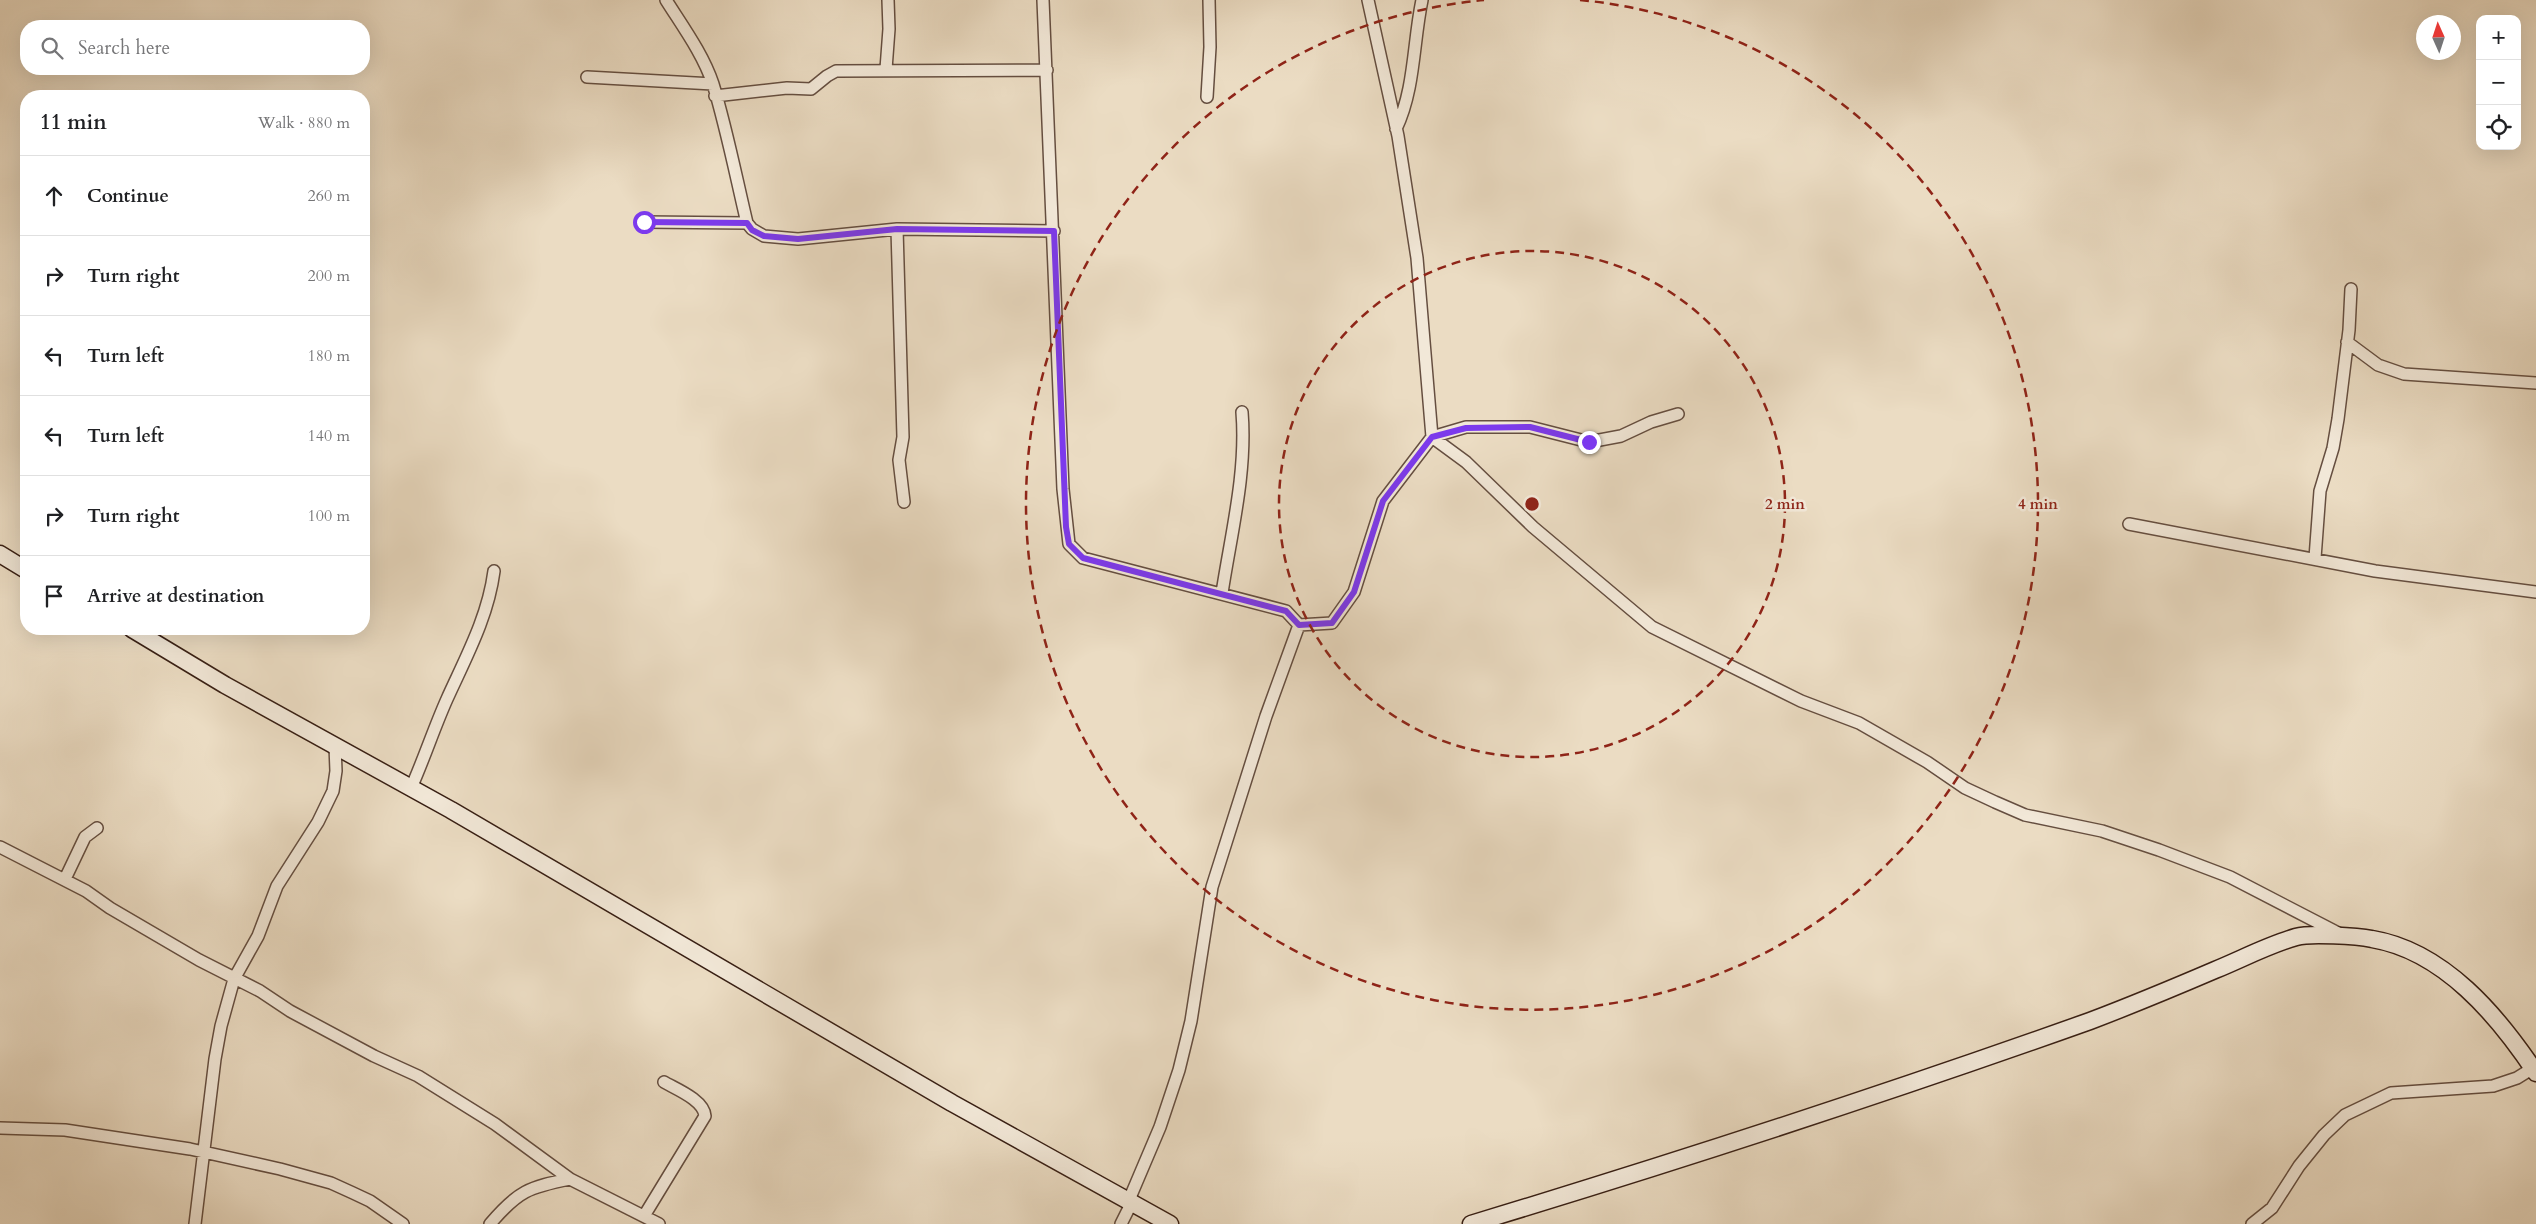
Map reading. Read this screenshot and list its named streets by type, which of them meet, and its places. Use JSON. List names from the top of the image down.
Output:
{
  "north": "top",
  "page": {
    "map_buttons": ["+", "−"],
    "search": "Search here",
    "heading": ["11 min", "Walk · 880 m"],
    "list": [
      ["Continue", "260 m"],
      ["Turn right", "200 m"],
      ["Turn left", "180 m"],
      ["Turn left", "140 m"],
      ["Turn right", "100 m"],
      "Arrive at destination"
    ]
  },
  "rings": ["2 min", "4 min"]
}
